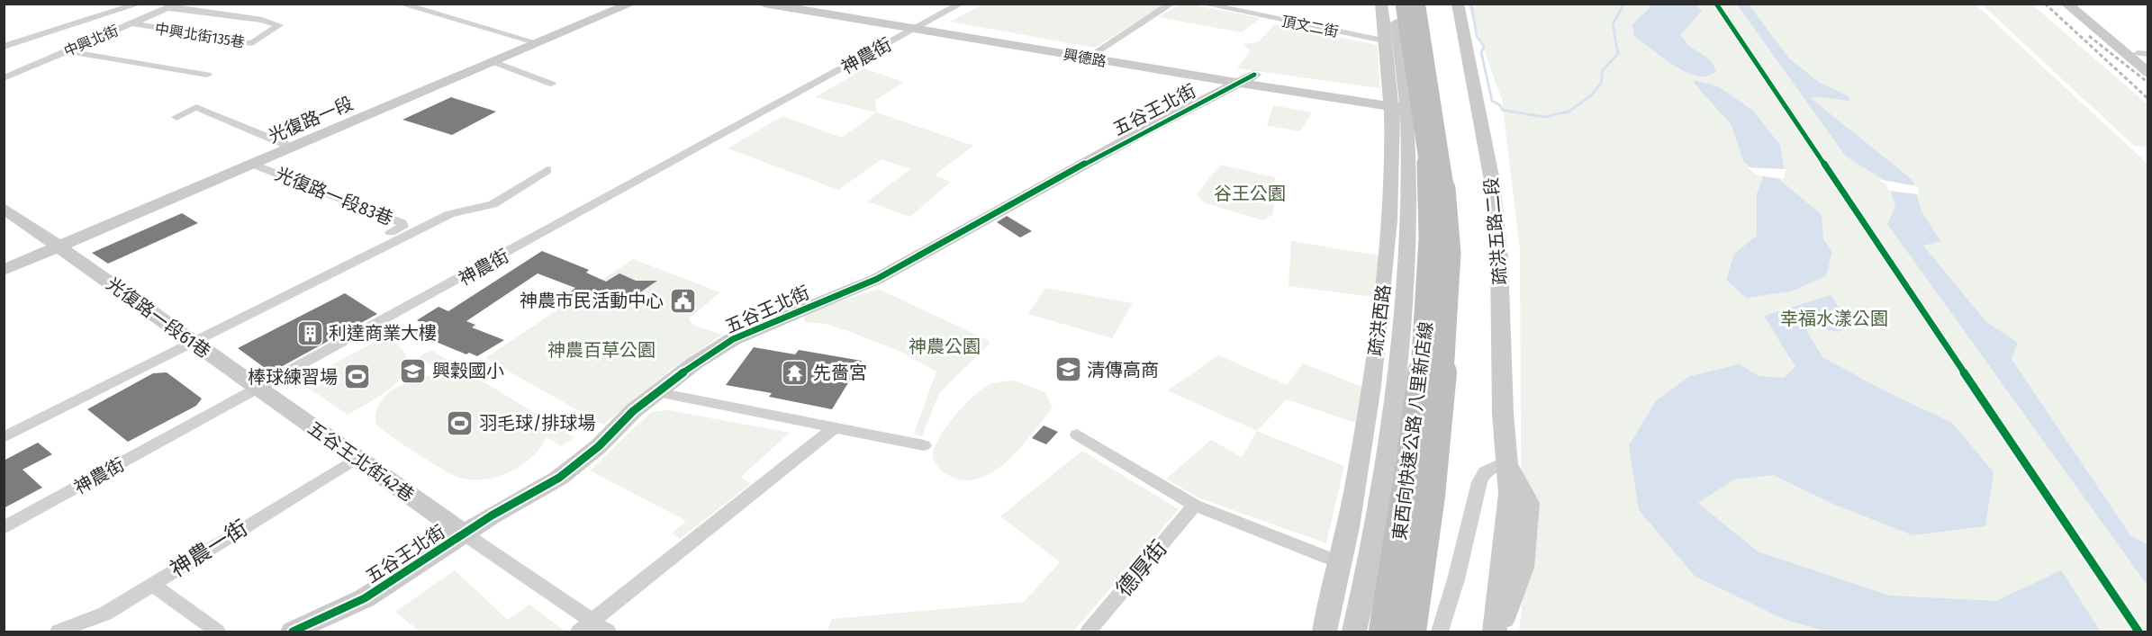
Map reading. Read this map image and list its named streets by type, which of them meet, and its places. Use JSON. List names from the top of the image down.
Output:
{
  "streets": {
    "highway": ["東西向快速公路 八里新店線"],
    "street": [
      "頂文二街",
      "中興北街135巷",
      "中興北街",
      "神農街",
      "興德路",
      "五谷王北街",
      "光復路一段",
      "光復路一段83巷",
      "疏洪五路二段",
      "光復路一段61巷",
      "疏洪西路",
      "五谷王北街42巷",
      "神農一街",
      "德厚街"
    ]
  },
  "crossings": [
    ["頂文二街", "疏洪西路"],
    ["中興北街135巷", "中興北街"],
    ["神農街", "興德路"],
    ["神農街", "光復路一段61巷"],
    ["神農街", "五谷王北街42巷"],
    ["興德路", "五谷王北街"],
    ["興德路", "疏洪西路"],
    ["五谷王北街", "五谷王北街42巷"],
    ["光復路一段", "光復路一段83巷"],
    ["光復路一段", "光復路一段61巷"],
    ["光復路一段61巷", "五谷王北街42巷"],
    ["疏洪西路", "東西向快速公路 八里新店線"],
    ["五谷王北街42巷", "神農一街"]
  ],
  "parks": [
    "谷王公園",
    "幸福水漾公園",
    "神農公園",
    "神農百草公園"
  ],
  "places": {
    "public building": ["神農市民活動中心"],
    "building": ["利達商業大樓"],
    "school or university": ["清傳高商", "興穀國小"],
    "temple": ["先嗇宮"],
    "sports": ["棒球練習場", "羽毛球/排球場"]
  }
}
